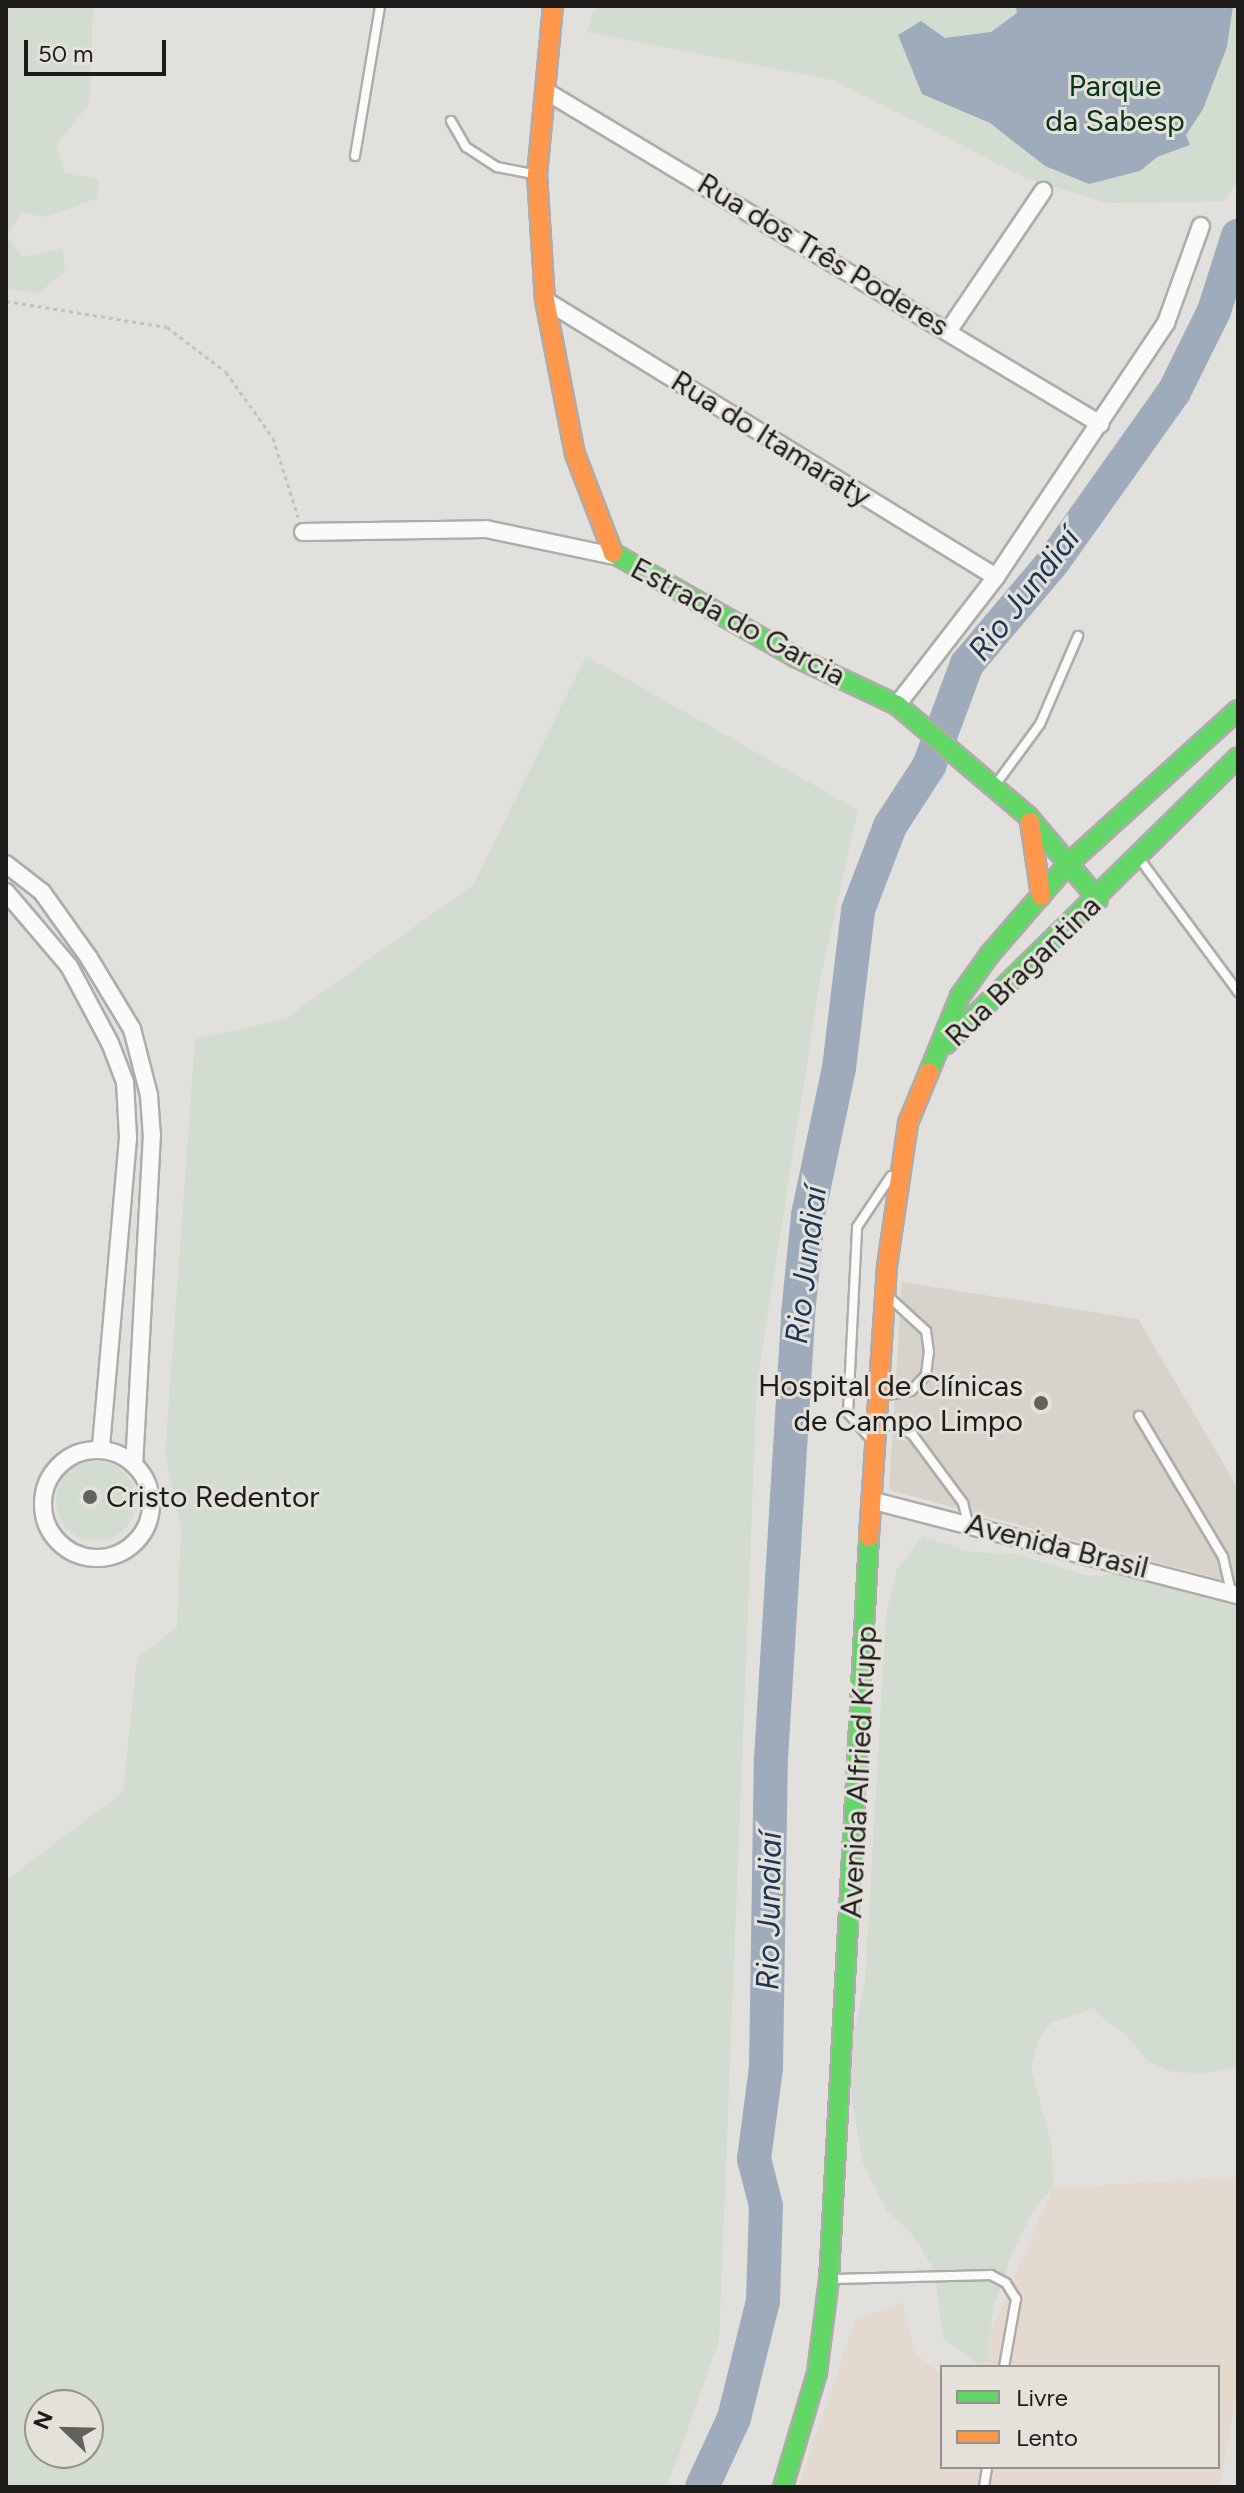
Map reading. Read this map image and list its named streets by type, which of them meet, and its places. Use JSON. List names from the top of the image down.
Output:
{
  "streets": {
    "main road": ["Estrada do Garcia", "Rua Bragantina", "Avenida Alfried Krupp"],
    "street": ["Rua dos Três Poderes", "Rua do Itamaraty", "Avenida Brasil"]
  },
  "crossings": [
    ["Rua dos Três Poderes", "Estrada do Garcia"],
    ["Rua do Itamaraty", "Estrada do Garcia"],
    ["Estrada do Garcia", "Rua Bragantina"],
    ["Rua Bragantina", "Avenida Alfried Krupp"],
    ["Avenida Brasil", "Avenida Alfried Krupp"]
  ],
  "water": ["Rio Jundiaí"],
  "parks": ["Parque da Sabesp"],
  "places": ["Hospital de Clínicas de Campo Limpo", "Cristo Redentor"],
  "legend": ["Livre", "Lento"],
  "scale_bar": "50 m",
  "north": "top left"
}
